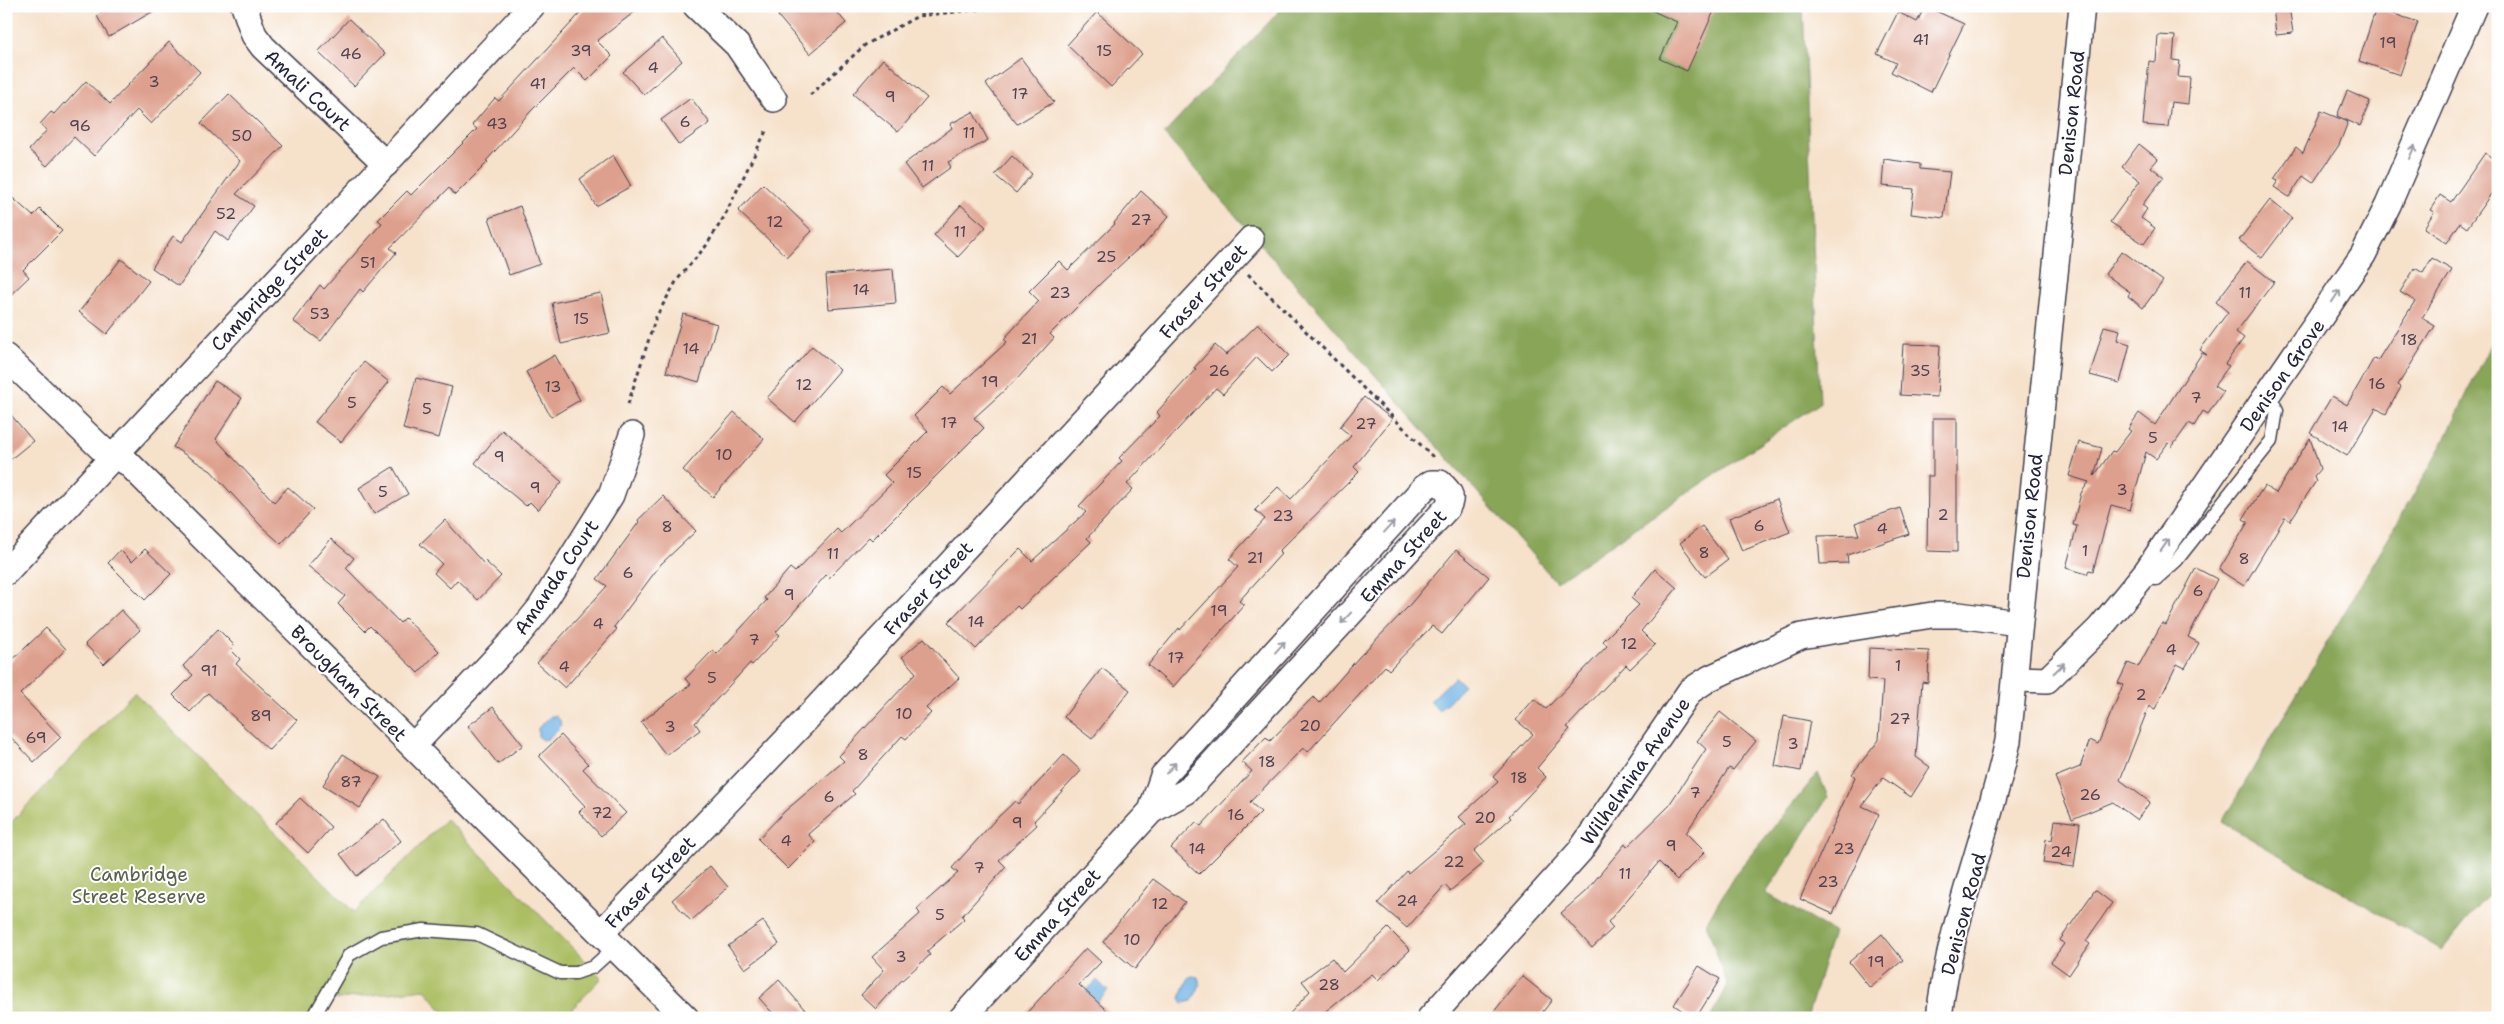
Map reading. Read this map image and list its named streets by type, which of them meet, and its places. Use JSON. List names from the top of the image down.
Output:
{
  "streets": {
    "street": [
      "Amali Court",
      "Denison Road",
      "Cambridge Street",
      "Fraser Street",
      "Denison Grove",
      "Emma Street",
      "Amanda Court",
      "Brougham Street",
      "Wilhelmina Avenue"
    ]
  },
  "crossings": [
    ["Amali Court", "Cambridge Street"],
    ["Denison Road", "Denison Grove"],
    ["Denison Road", "Wilhelmina Avenue"],
    ["Cambridge Street", "Brougham Street"],
    ["Fraser Street", "Brougham Street"],
    ["Amanda Court", "Brougham Street"]
  ],
  "one_way": ["Denison Grove"],
  "parks": ["Cambridge Street Reserve"],
  "house_numbers": [
    "41",
    "19",
    "39",
    "15",
    "46",
    "4",
    "3",
    "41",
    "17",
    "9",
    "6",
    "43",
    "96",
    "11",
    "50",
    "11",
    "52",
    "27",
    "12",
    "11",
    "25",
    "51",
    "14",
    "23",
    "11",
    "53",
    "15",
    "21",
    "18",
    "14",
    "26",
    "35",
    "19",
    "16",
    "12",
    "13",
    "7",
    "5",
    "5",
    "17",
    "27",
    "14",
    "5",
    "10",
    "9",
    "15",
    "9",
    "3",
    "5",
    "2",
    "23",
    "6",
    "8",
    "4",
    "1",
    "8",
    "11",
    "21",
    "8",
    "6",
    "6",
    "9",
    "19",
    "14",
    "4",
    "7",
    "12",
    "4",
    "17",
    "1",
    "4",
    "91",
    "5",
    "2",
    "10",
    "89",
    "27",
    "20",
    "3",
    "69",
    "5",
    "3",
    "8",
    "18",
    "18",
    "87",
    "7",
    "26",
    "6",
    "72",
    "16",
    "20",
    "9",
    "4",
    "9",
    "14",
    "23",
    "24",
    "22",
    "7",
    "11",
    "23",
    "24",
    "12",
    "5",
    "10",
    "3",
    "19",
    "28"
  ]
}
